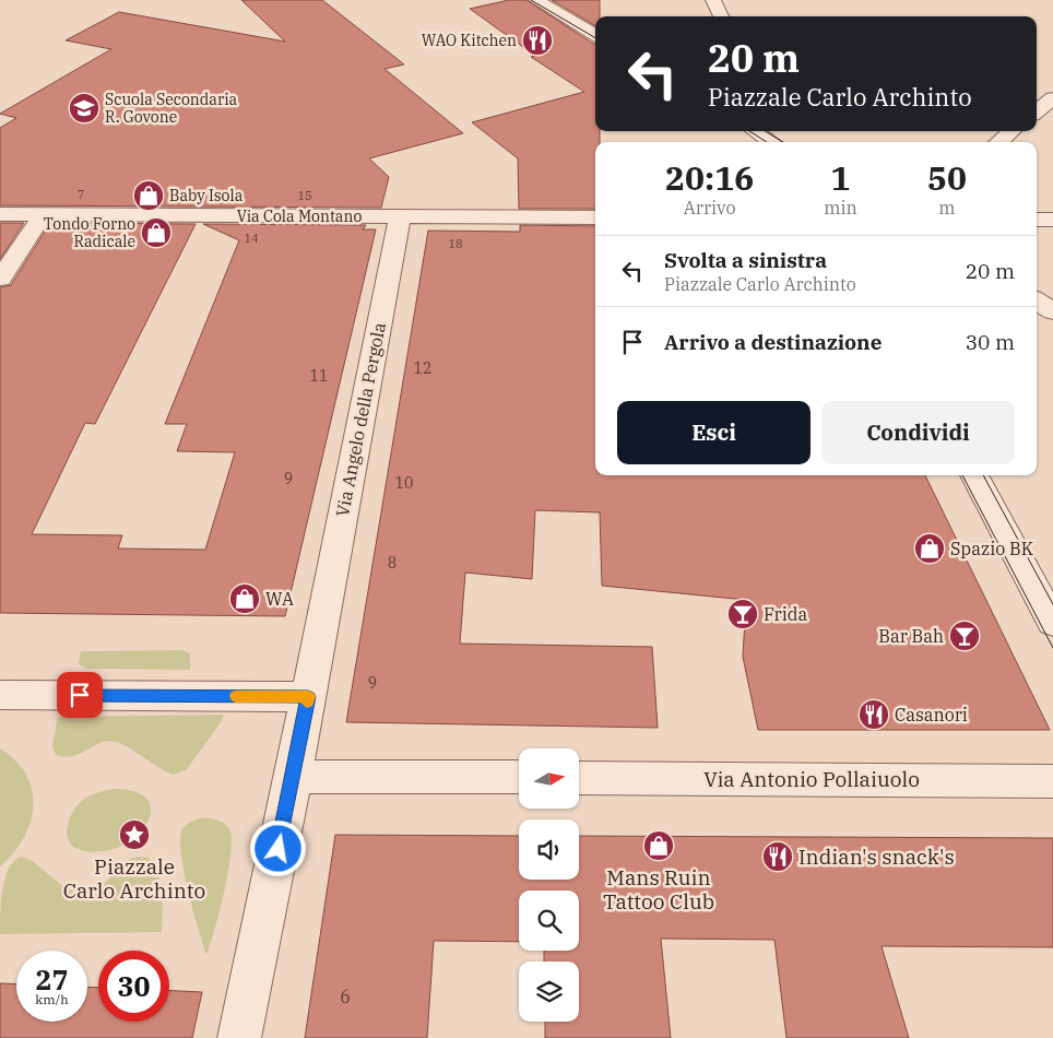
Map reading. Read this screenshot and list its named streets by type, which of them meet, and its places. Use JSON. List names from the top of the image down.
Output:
{
  "streets": {
    "street": ["Via Cola Montano", "Via Angelo della Pergola", "Via Antonio Pollaiuolo"]
  },
  "crossings": [
    ["Via Cola Montano", "Via Angelo della Pergola"]
  ],
  "places": {
    "restaurant": ["WAO Kitchen", "Casanori", "Indian's snack's"],
    "school or university": ["Scuola Secondaria R. Govone"],
    "shop": [
      "Baby Isola",
      "Tondo Forno Radicale",
      "Spazio BK",
      "WA",
      "Mans Ruin Tattoo Club"
    ],
    "bar": ["Frida", "Bar Bah"],
    "place": ["Piazzale Carlo Archinto"]
  },
  "house_numbers": [
    "7",
    "15",
    "14",
    "18",
    "12",
    "11",
    "9",
    "10",
    "8",
    "9",
    "6"
  ],
  "north": "right",
  "page": {
    "turn": ["20 m", "Piazzale Carlo Archinto"],
    "eta": [
      "20:16",
      "Arrivo",
      "1",
      "min",
      "50",
      "m"
    ],
    "list": [
      {
        "name": "Svolta a sinistra",
        "note": "Piazzale Carlo Archinto",
        "value": "20 m"
      },
      {
        "name": "Arrivo a destinazione",
        "value": "30 m"
      }
    ],
    "buttons": ["Esci", "Condividi"],
    "speed": "27 km/h",
    "limit": "30"
  }
}
